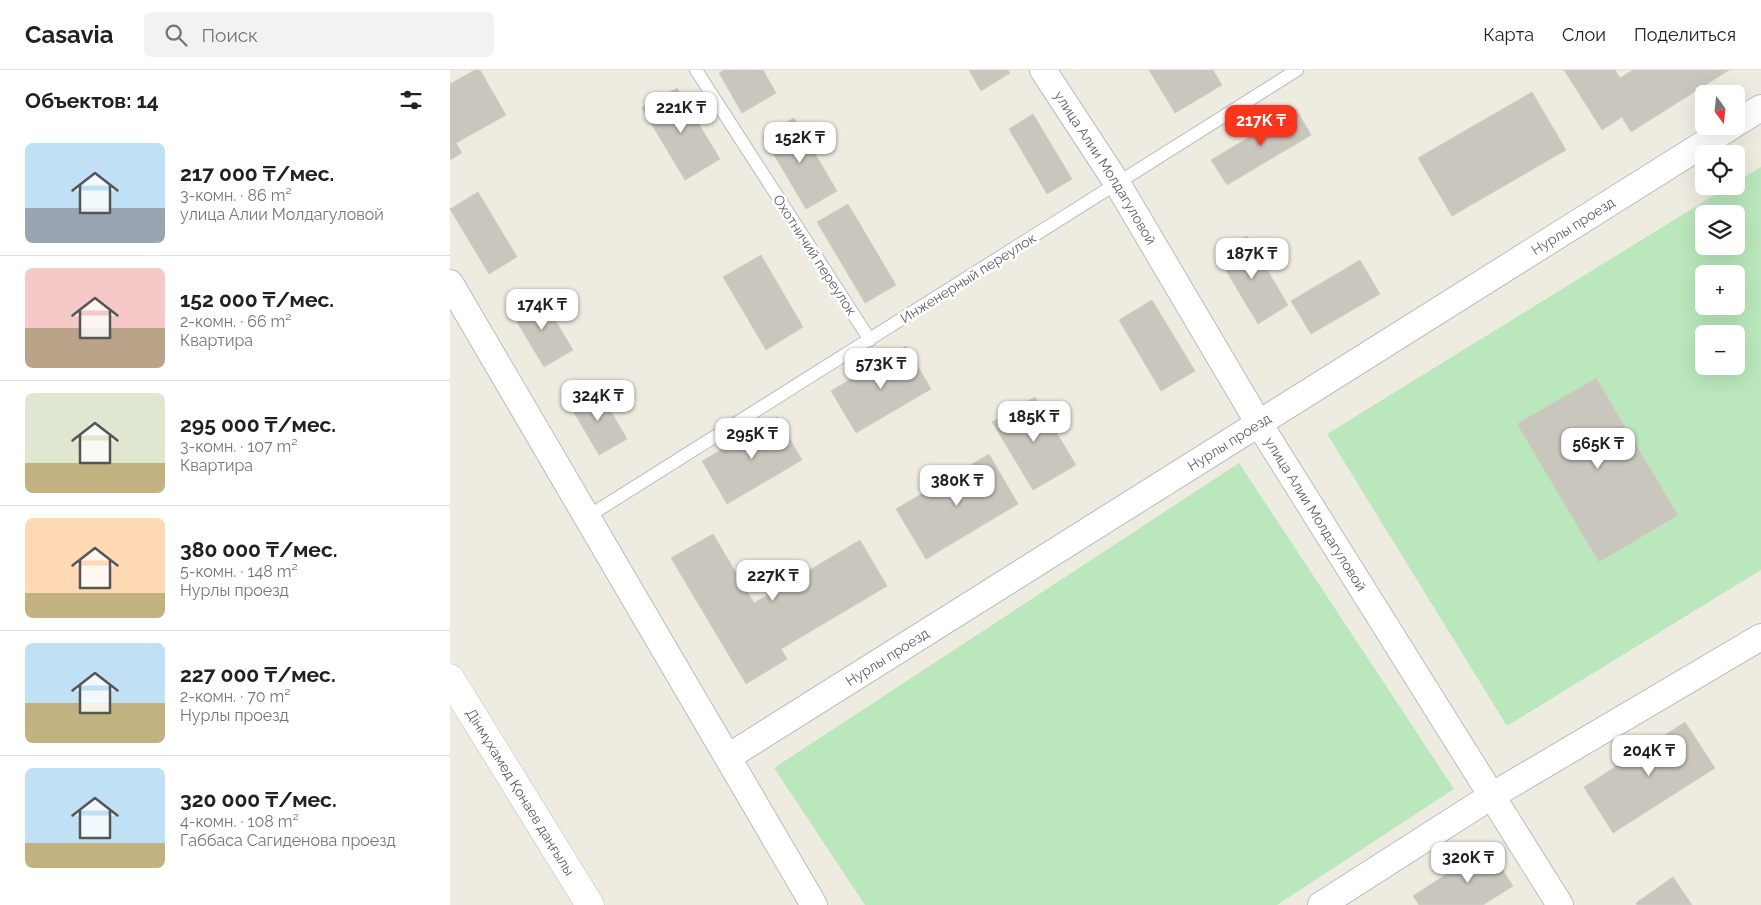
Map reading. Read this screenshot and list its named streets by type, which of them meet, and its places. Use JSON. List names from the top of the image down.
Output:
{
  "streets": {
    "street": ["улица Алии Молдагуловой", "Нурлы проезд", "Дінмұхамед Қонаев даңғылы"],
    "lane": ["Охотничий переулок", "Инженерный переулок"]
  },
  "crossings": [
    ["улица Алии Молдагуловой", "Нурлы проезд"],
    ["улица Алии Молдагуловой", "Инженерный переулок"],
    ["Охотничий переулок", "Инженерный переулок"]
  ],
  "north": "bottom",
  "page": {
    "header": "Casavia",
    "search": "Поиск",
    "nav": ["Карта", "Слои", "Поделиться"],
    "heading": "Объектов: 14",
    "map_buttons": ["+", "−"],
    "price": [
      "221K ₸",
      "217K ₸",
      "152K ₸",
      "187K ₸",
      "174K ₸",
      "573K ₸",
      "324K ₸",
      "185K ₸",
      "295K ₸",
      "565K ₸",
      "380K ₸",
      "227K ₸",
      "204K ₸",
      "320K ₸"
    ],
    "list": [
      {
        "name": "217 000 ₸/мес.",
        "note": "3-комн. · 86 m² · улица Алии Молдагуловой"
      },
      {
        "name": "152 000 ₸/мес.",
        "note": "2-комн. · 66 m² · Квартира"
      },
      {
        "name": "295 000 ₸/мес.",
        "note": "3-комн. · 107 m² · Квартира"
      },
      {
        "name": "380 000 ₸/мес.",
        "note": "5-комн. · 148 m² · Нурлы проезд"
      },
      {
        "name": "227 000 ₸/мес.",
        "note": "2-комн. · 70 m² · Нурлы проезд"
      },
      {
        "name": "320 000 ₸/мес.",
        "note": "4-комн. · 108 m² · Габбаса Сагиденова проезд"
      }
    ]
  }
}
